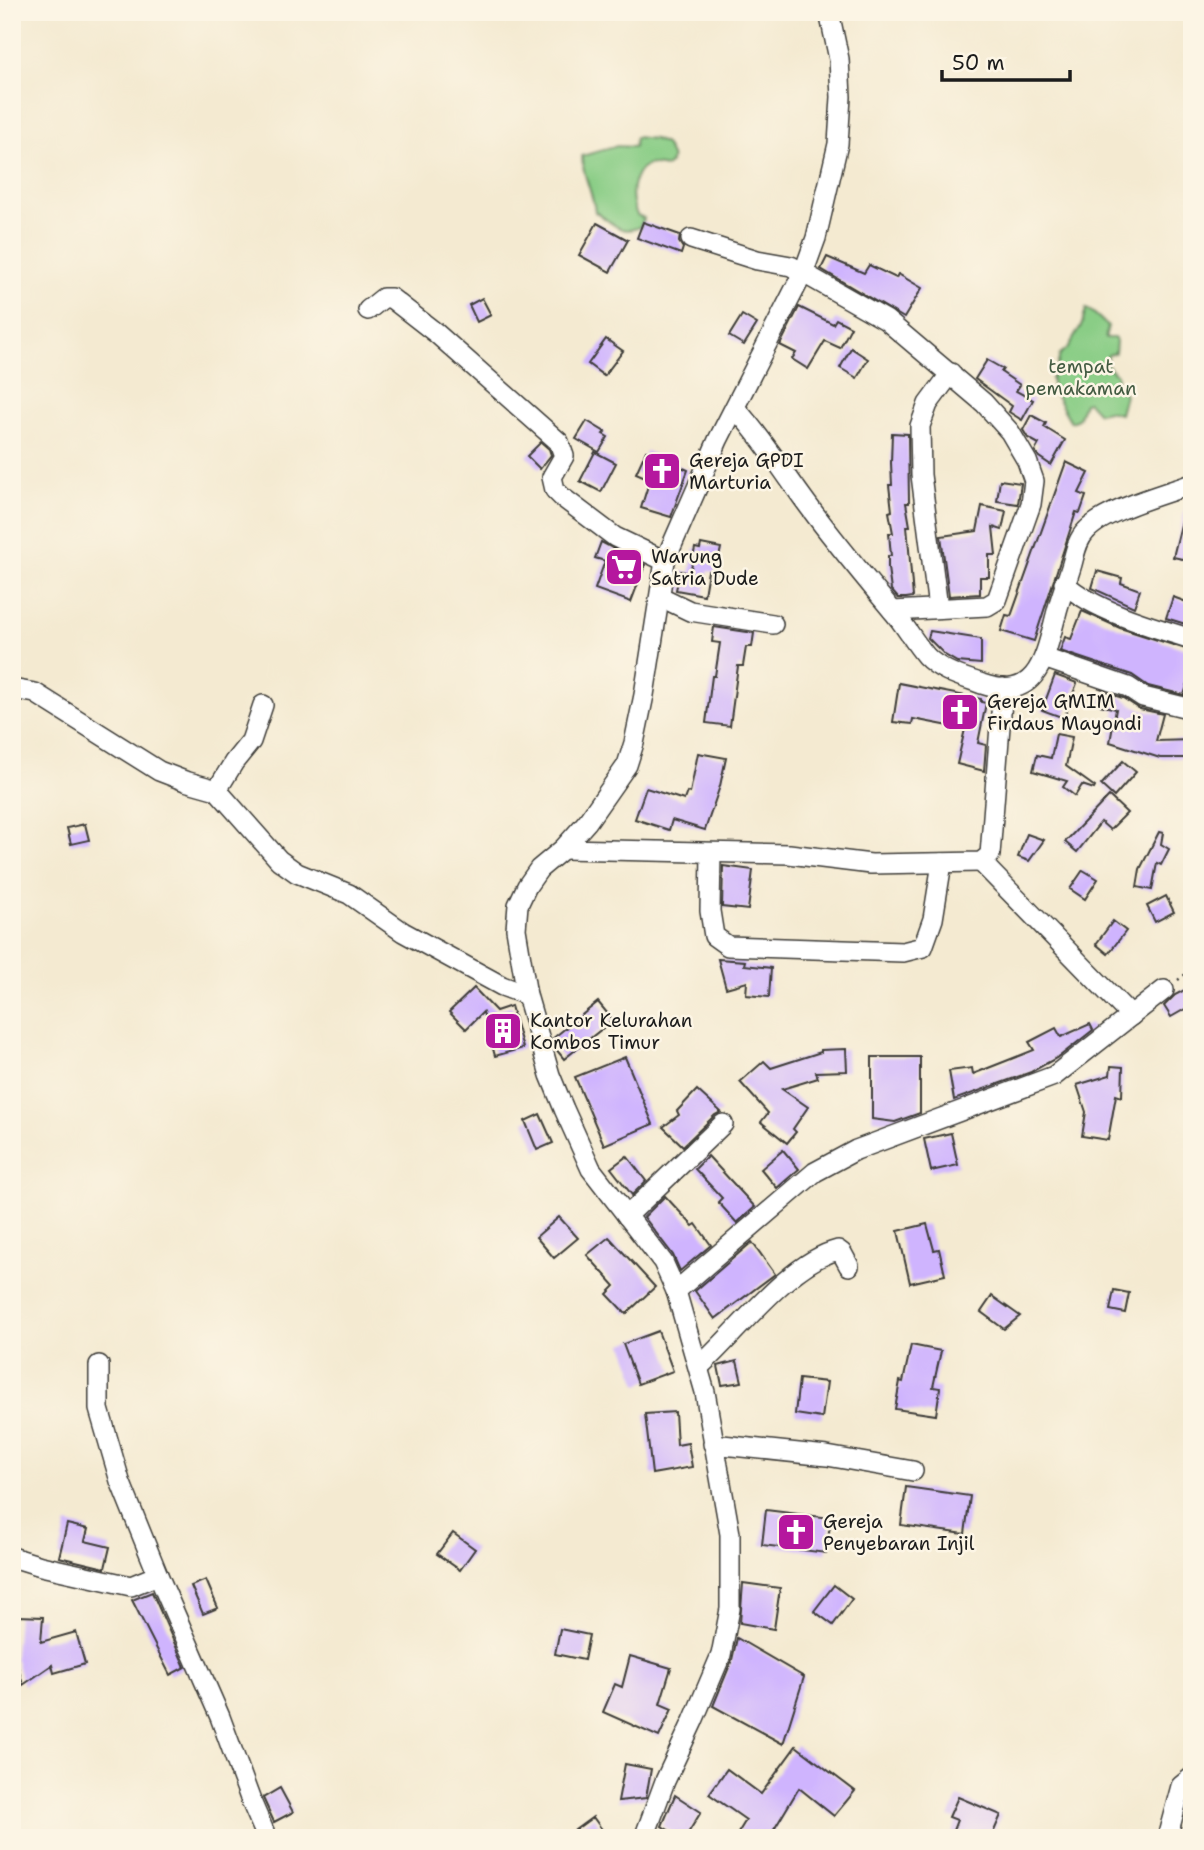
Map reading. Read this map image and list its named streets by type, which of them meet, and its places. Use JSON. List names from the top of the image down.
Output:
{
  "parks": ["tempat pemakaman"],
  "places": {
    "church": ["Gereja GPDI Marturia", "Gereja GMIM Firdaus Mayondi", "Gereja Penyebaran Injil"],
    "supermarket": ["Warung Satria Dude"],
    "building": ["Kantor Kelurahan Kombos Timur"]
  },
  "scale_bar": "50 m"
}
